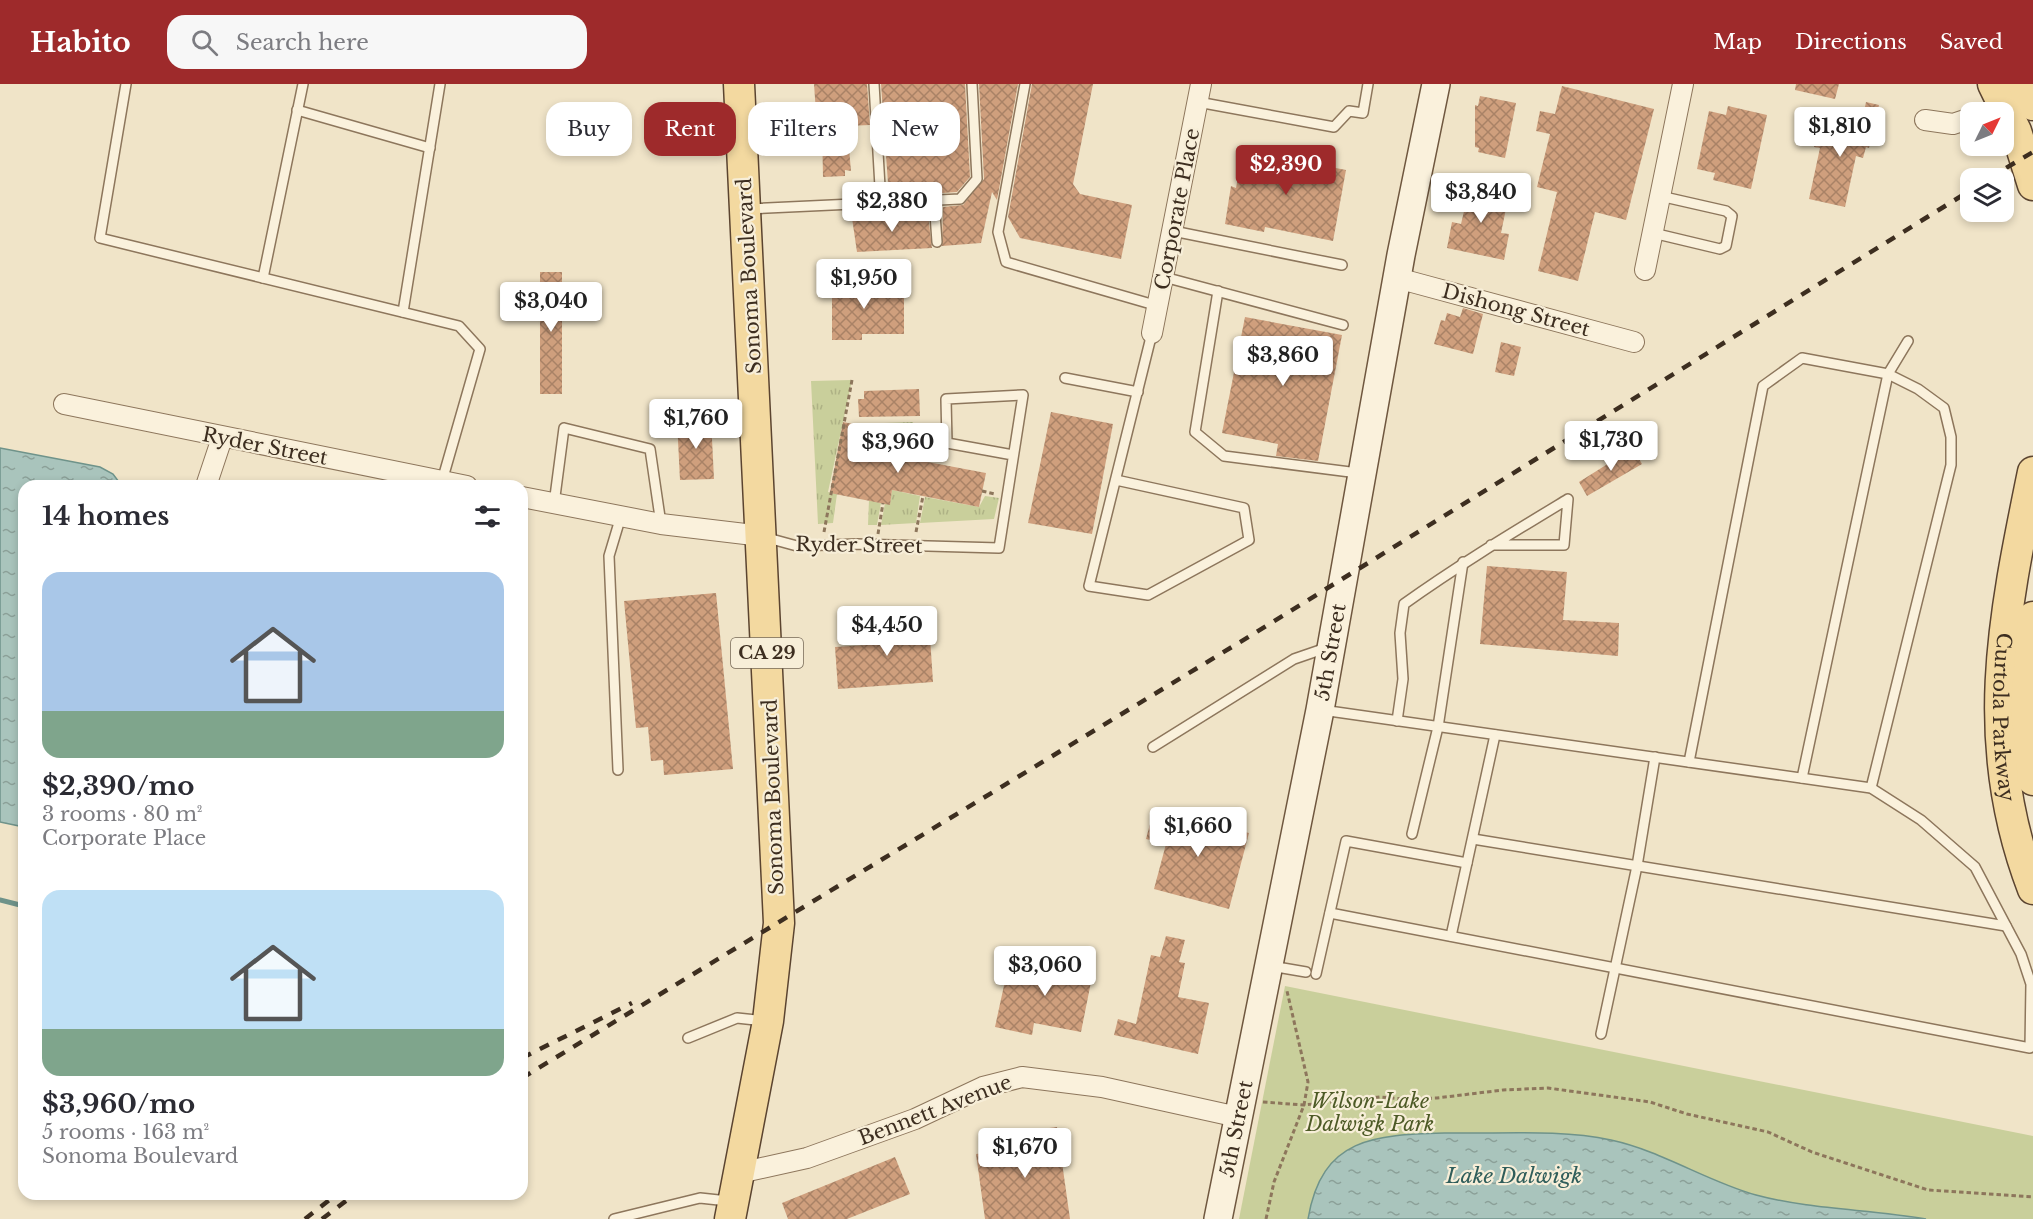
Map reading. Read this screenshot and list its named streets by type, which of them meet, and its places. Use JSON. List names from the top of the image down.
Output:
{
  "streets": {
    "main road": ["Sonoma Boulevard", "CA 29", "Curtola Parkway"],
    "street": [
      "Corporate Place",
      "Dishong Street",
      "Ryder Street",
      "5th Street",
      "Bennett Avenue"
    ]
  },
  "crossings": [
    ["Sonoma Boulevard", "Ryder Street"],
    ["Sonoma Boulevard", "Bennett Avenue"],
    ["Dishong Street", "5th Street"],
    ["5th Street", "Bennett Avenue"]
  ],
  "water": ["Lake Dalwigk"],
  "parks": ["Wilson-Lake Dalwigk Park"],
  "north": "top right",
  "page": {
    "header": "Habito",
    "search": "Search here",
    "nav": ["Map", "Directions", "Saved"],
    "chip": [
      "Buy",
      "Rent",
      "Filters",
      "New"
    ],
    "price": [
      "$1,810",
      "$2,390",
      "$3,840",
      "$2,380",
      "$1,950",
      "$3,040",
      "$3,860",
      "$1,760",
      "$1,730",
      "$3,960",
      "$4,450",
      "$1,660",
      "$3,060",
      "$1,670"
    ],
    "heading": "14 homes",
    "list": [
      {
        "name": "$2,390/mo",
        "note": "3 rooms · 80 m² · Corporate Place"
      },
      {
        "name": "$3,960/mo",
        "note": "5 rooms · 163 m² · Sonoma Boulevard"
      }
    ]
  }
}
